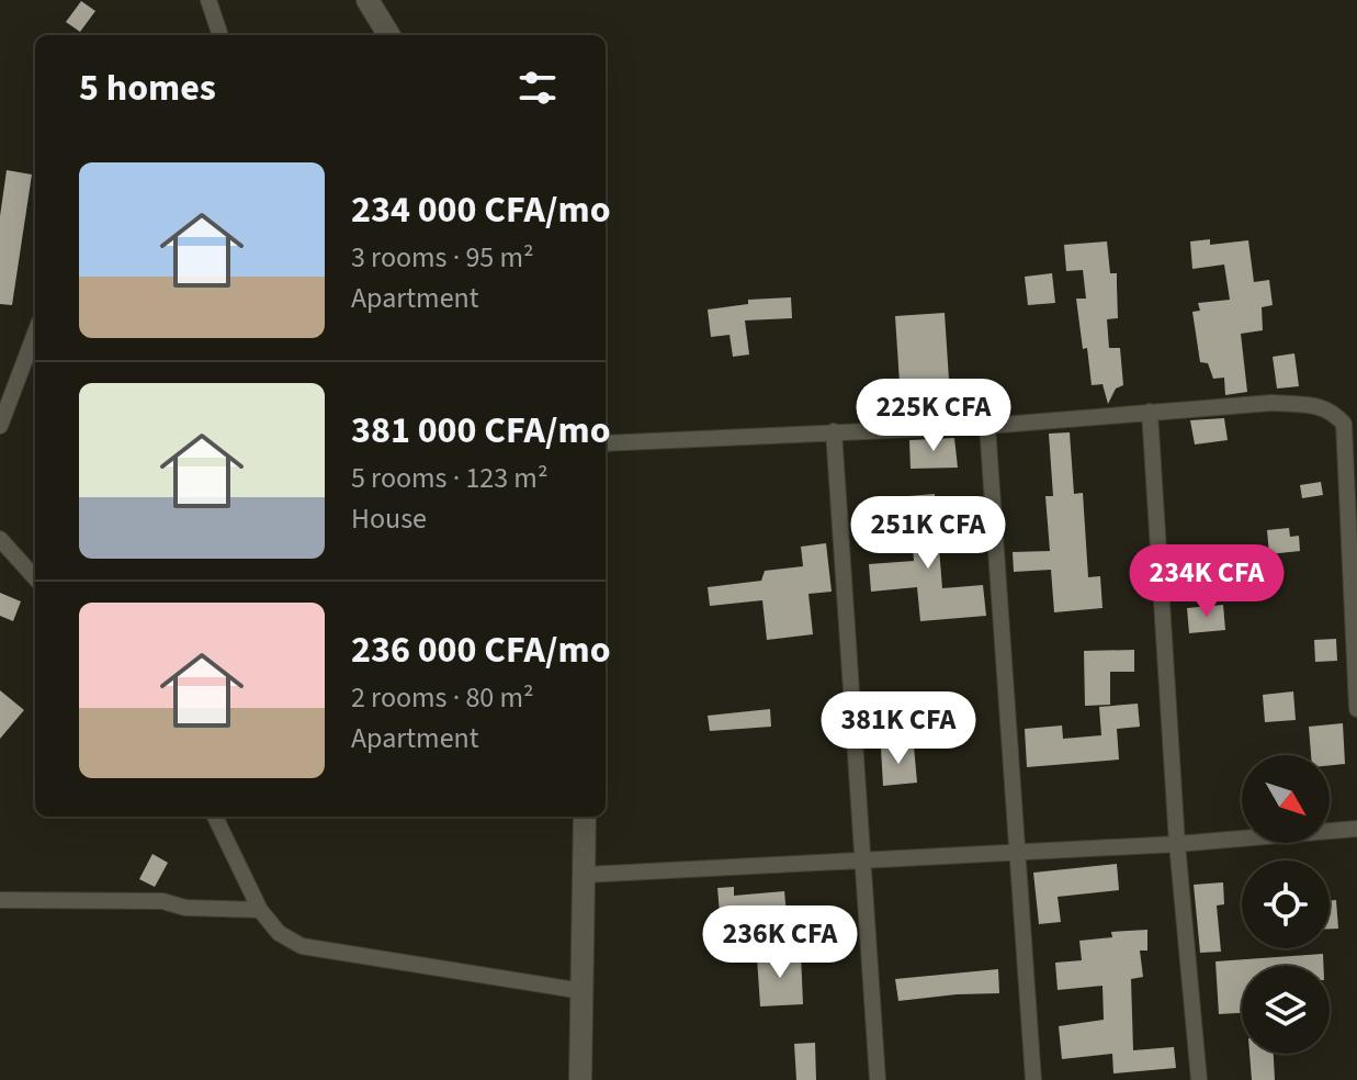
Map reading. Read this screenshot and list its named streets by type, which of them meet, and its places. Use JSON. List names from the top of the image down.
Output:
{
  "north": "bottom right",
  "page": {
    "heading": "5 homes",
    "list": [
      {
        "name": "234 000 CFA/mo",
        "note": "3 rooms · 95 m² · Apartment"
      },
      {
        "name": "381 000 CFA/mo",
        "note": "5 rooms · 123 m² · House"
      },
      {
        "name": "236 000 CFA/mo",
        "note": "2 rooms · 80 m² · Apartment"
      }
    ],
    "price": [
      "225K CFA",
      "251K CFA",
      "234K CFA",
      "381K CFA",
      "236K CFA"
    ]
  }
}
